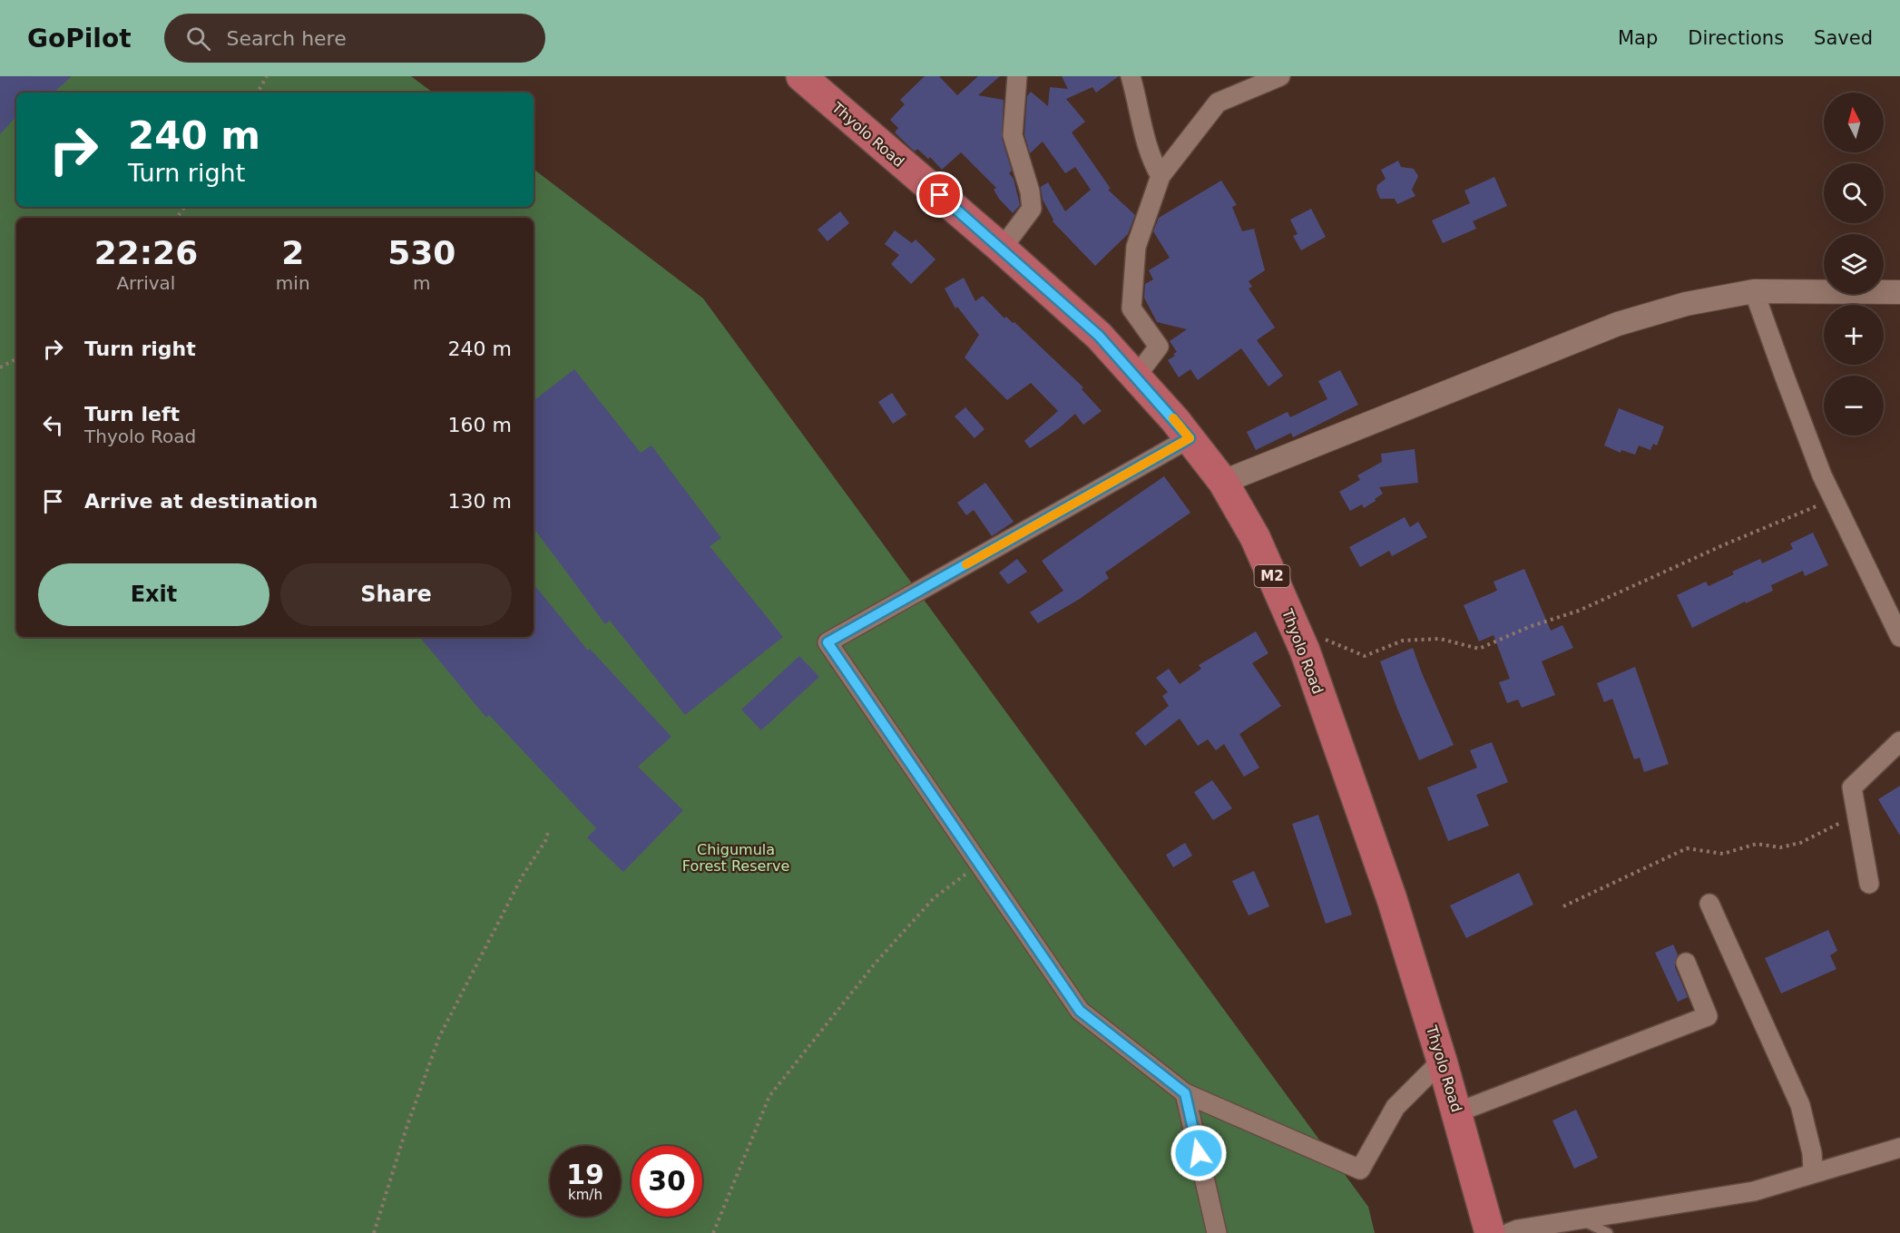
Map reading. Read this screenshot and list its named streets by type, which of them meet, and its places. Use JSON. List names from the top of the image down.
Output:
{
  "streets": {
    "highway": ["Thyolo Road", "M2"]
  },
  "parks": ["Chigumula Forest Reserve"],
  "north": "top",
  "page": {
    "header": "GoPilot",
    "search": "Search here",
    "nav": ["Map", "Directions", "Saved"],
    "map_buttons": ["+", "−"],
    "turn": ["240 m", "Turn right"],
    "eta": [
      "22:26",
      "Arrival",
      "2",
      "min",
      "530",
      "m"
    ],
    "list": [
      {
        "name": "Turn right",
        "value": "240 m"
      },
      {
        "name": "Turn left",
        "note": "Thyolo Road",
        "value": "160 m"
      },
      {
        "name": "Arrive at destination",
        "value": "130 m"
      }
    ],
    "buttons": ["Exit", "Share"],
    "speed": "19 km/h",
    "limit": "30"
  }
}
